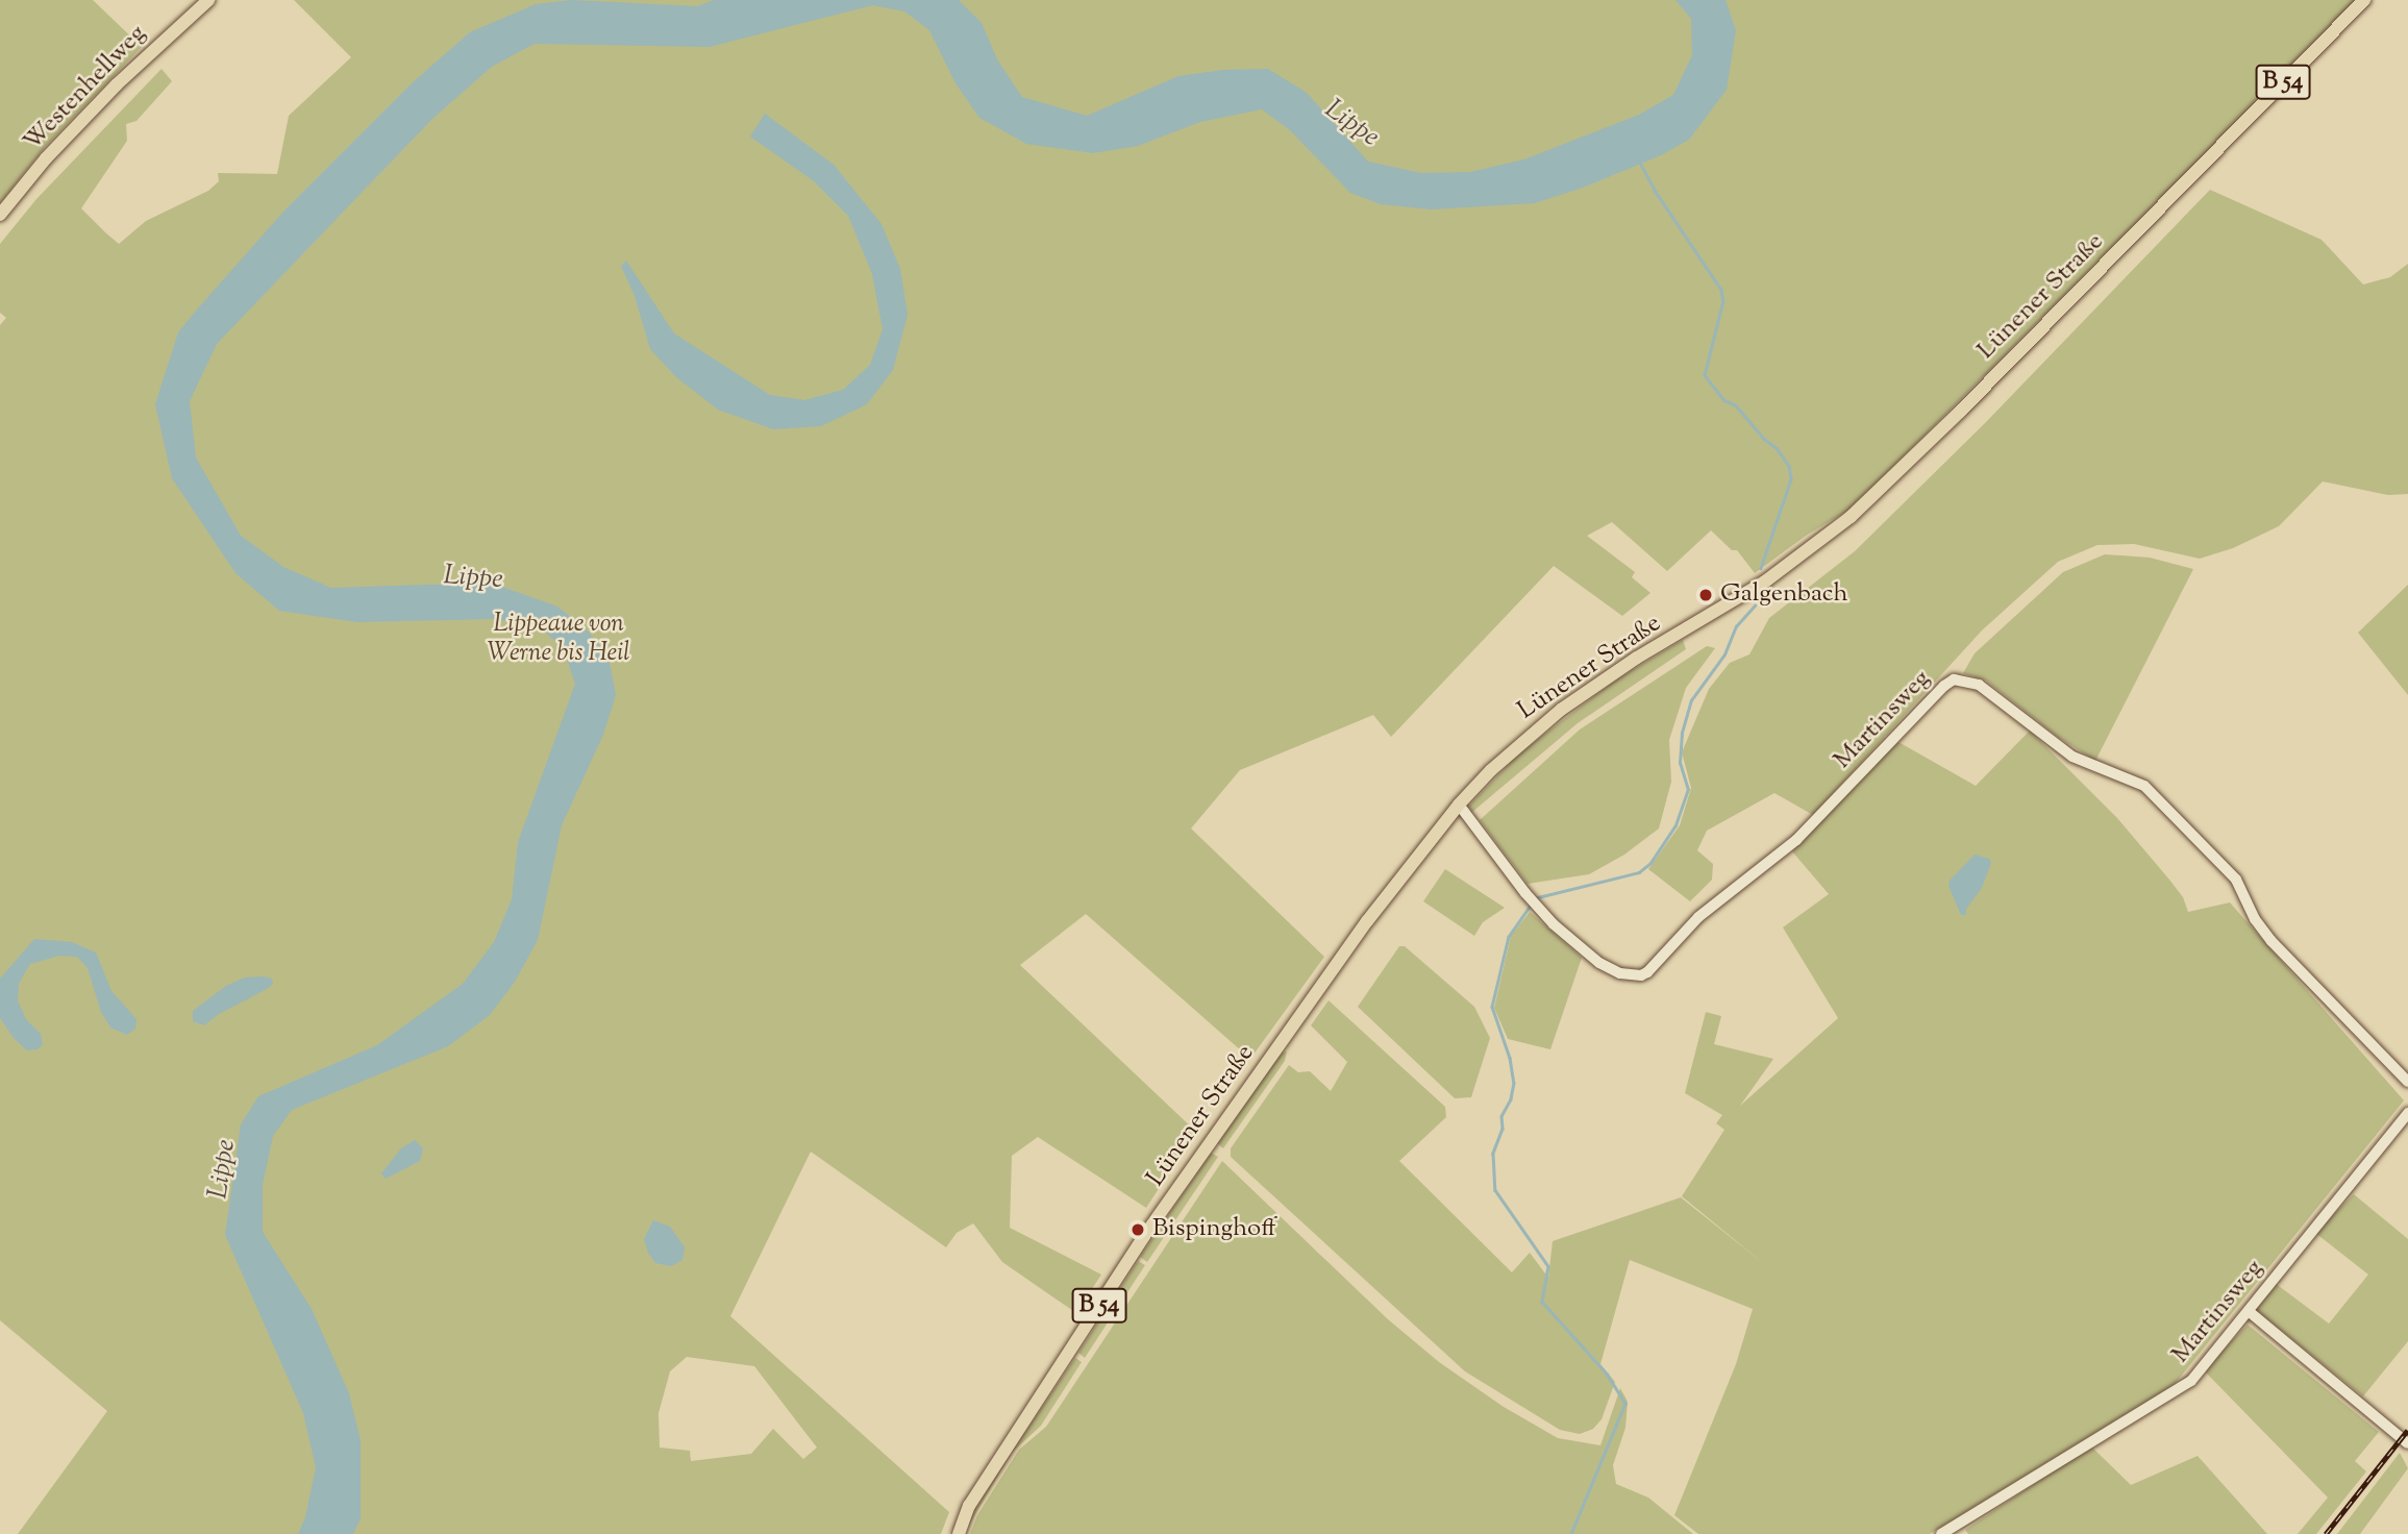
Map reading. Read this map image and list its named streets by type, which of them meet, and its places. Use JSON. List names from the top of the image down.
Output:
{
  "streets": {
    "main road": ["B 54", "Westenhellweg", "Lünener Straße"],
    "street": ["Martinsweg"]
  },
  "crossings": [
    ["Lünener Straße", "Martinsweg"]
  ],
  "water": ["Lippe"],
  "parks": ["Lippeaue von Werne bis Heil"],
  "places": ["Galgenbach", "Bispinghoff"]
}
